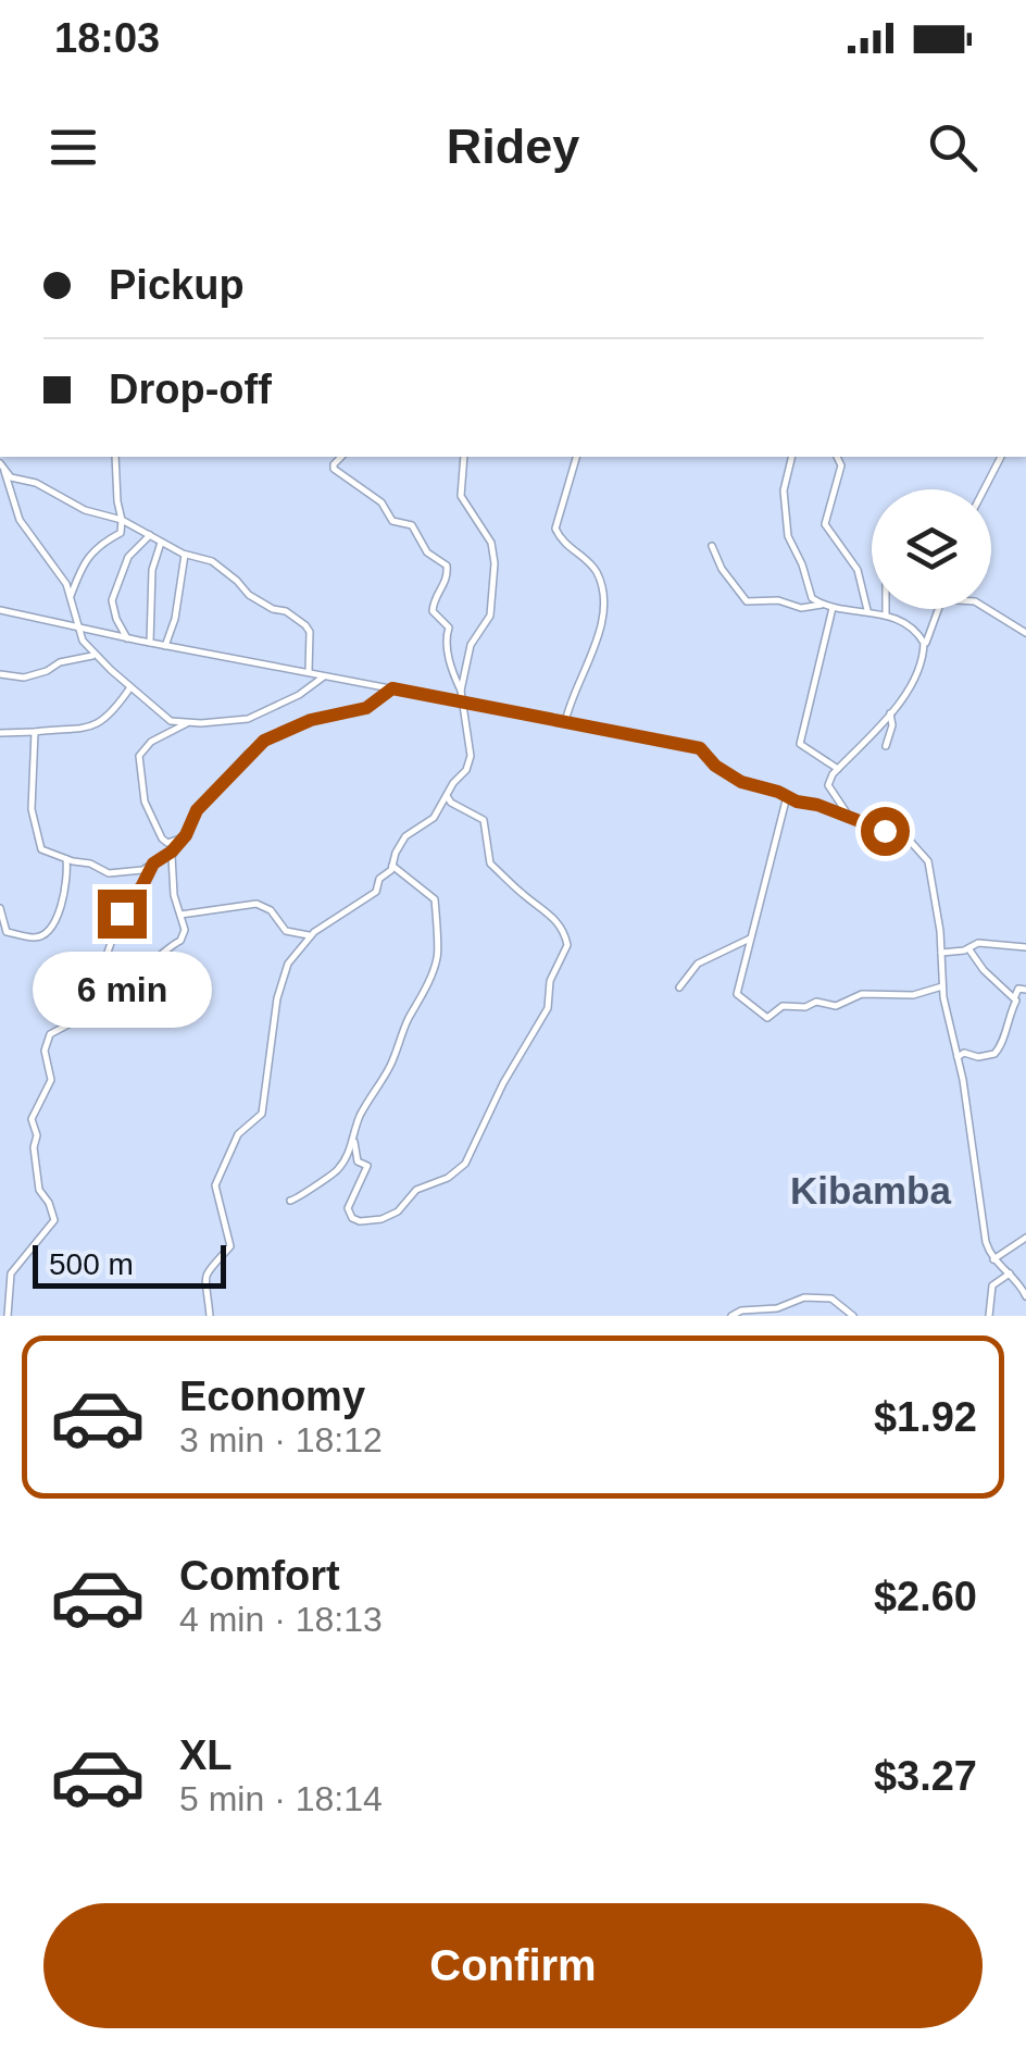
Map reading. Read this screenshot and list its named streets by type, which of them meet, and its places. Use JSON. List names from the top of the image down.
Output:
{
  "districts": ["Kibamba"],
  "scale_bar": "500 m",
  "page": {
    "status": "18:03",
    "header": "Ridey",
    "banner": ["Pickup", "Drop-off"],
    "bubble": "6 min",
    "scale": "500 m",
    "list": [
      {
        "name": "Economy",
        "note": "3 min · 18:12",
        "value": "$1.92"
      },
      {
        "name": "Comfort",
        "note": "4 min · 18:13",
        "value": "$2.60"
      },
      {
        "name": "XL",
        "note": "5 min · 18:14",
        "value": "$3.27"
      }
    ],
    "buttons": "Confirm"
  }
}
